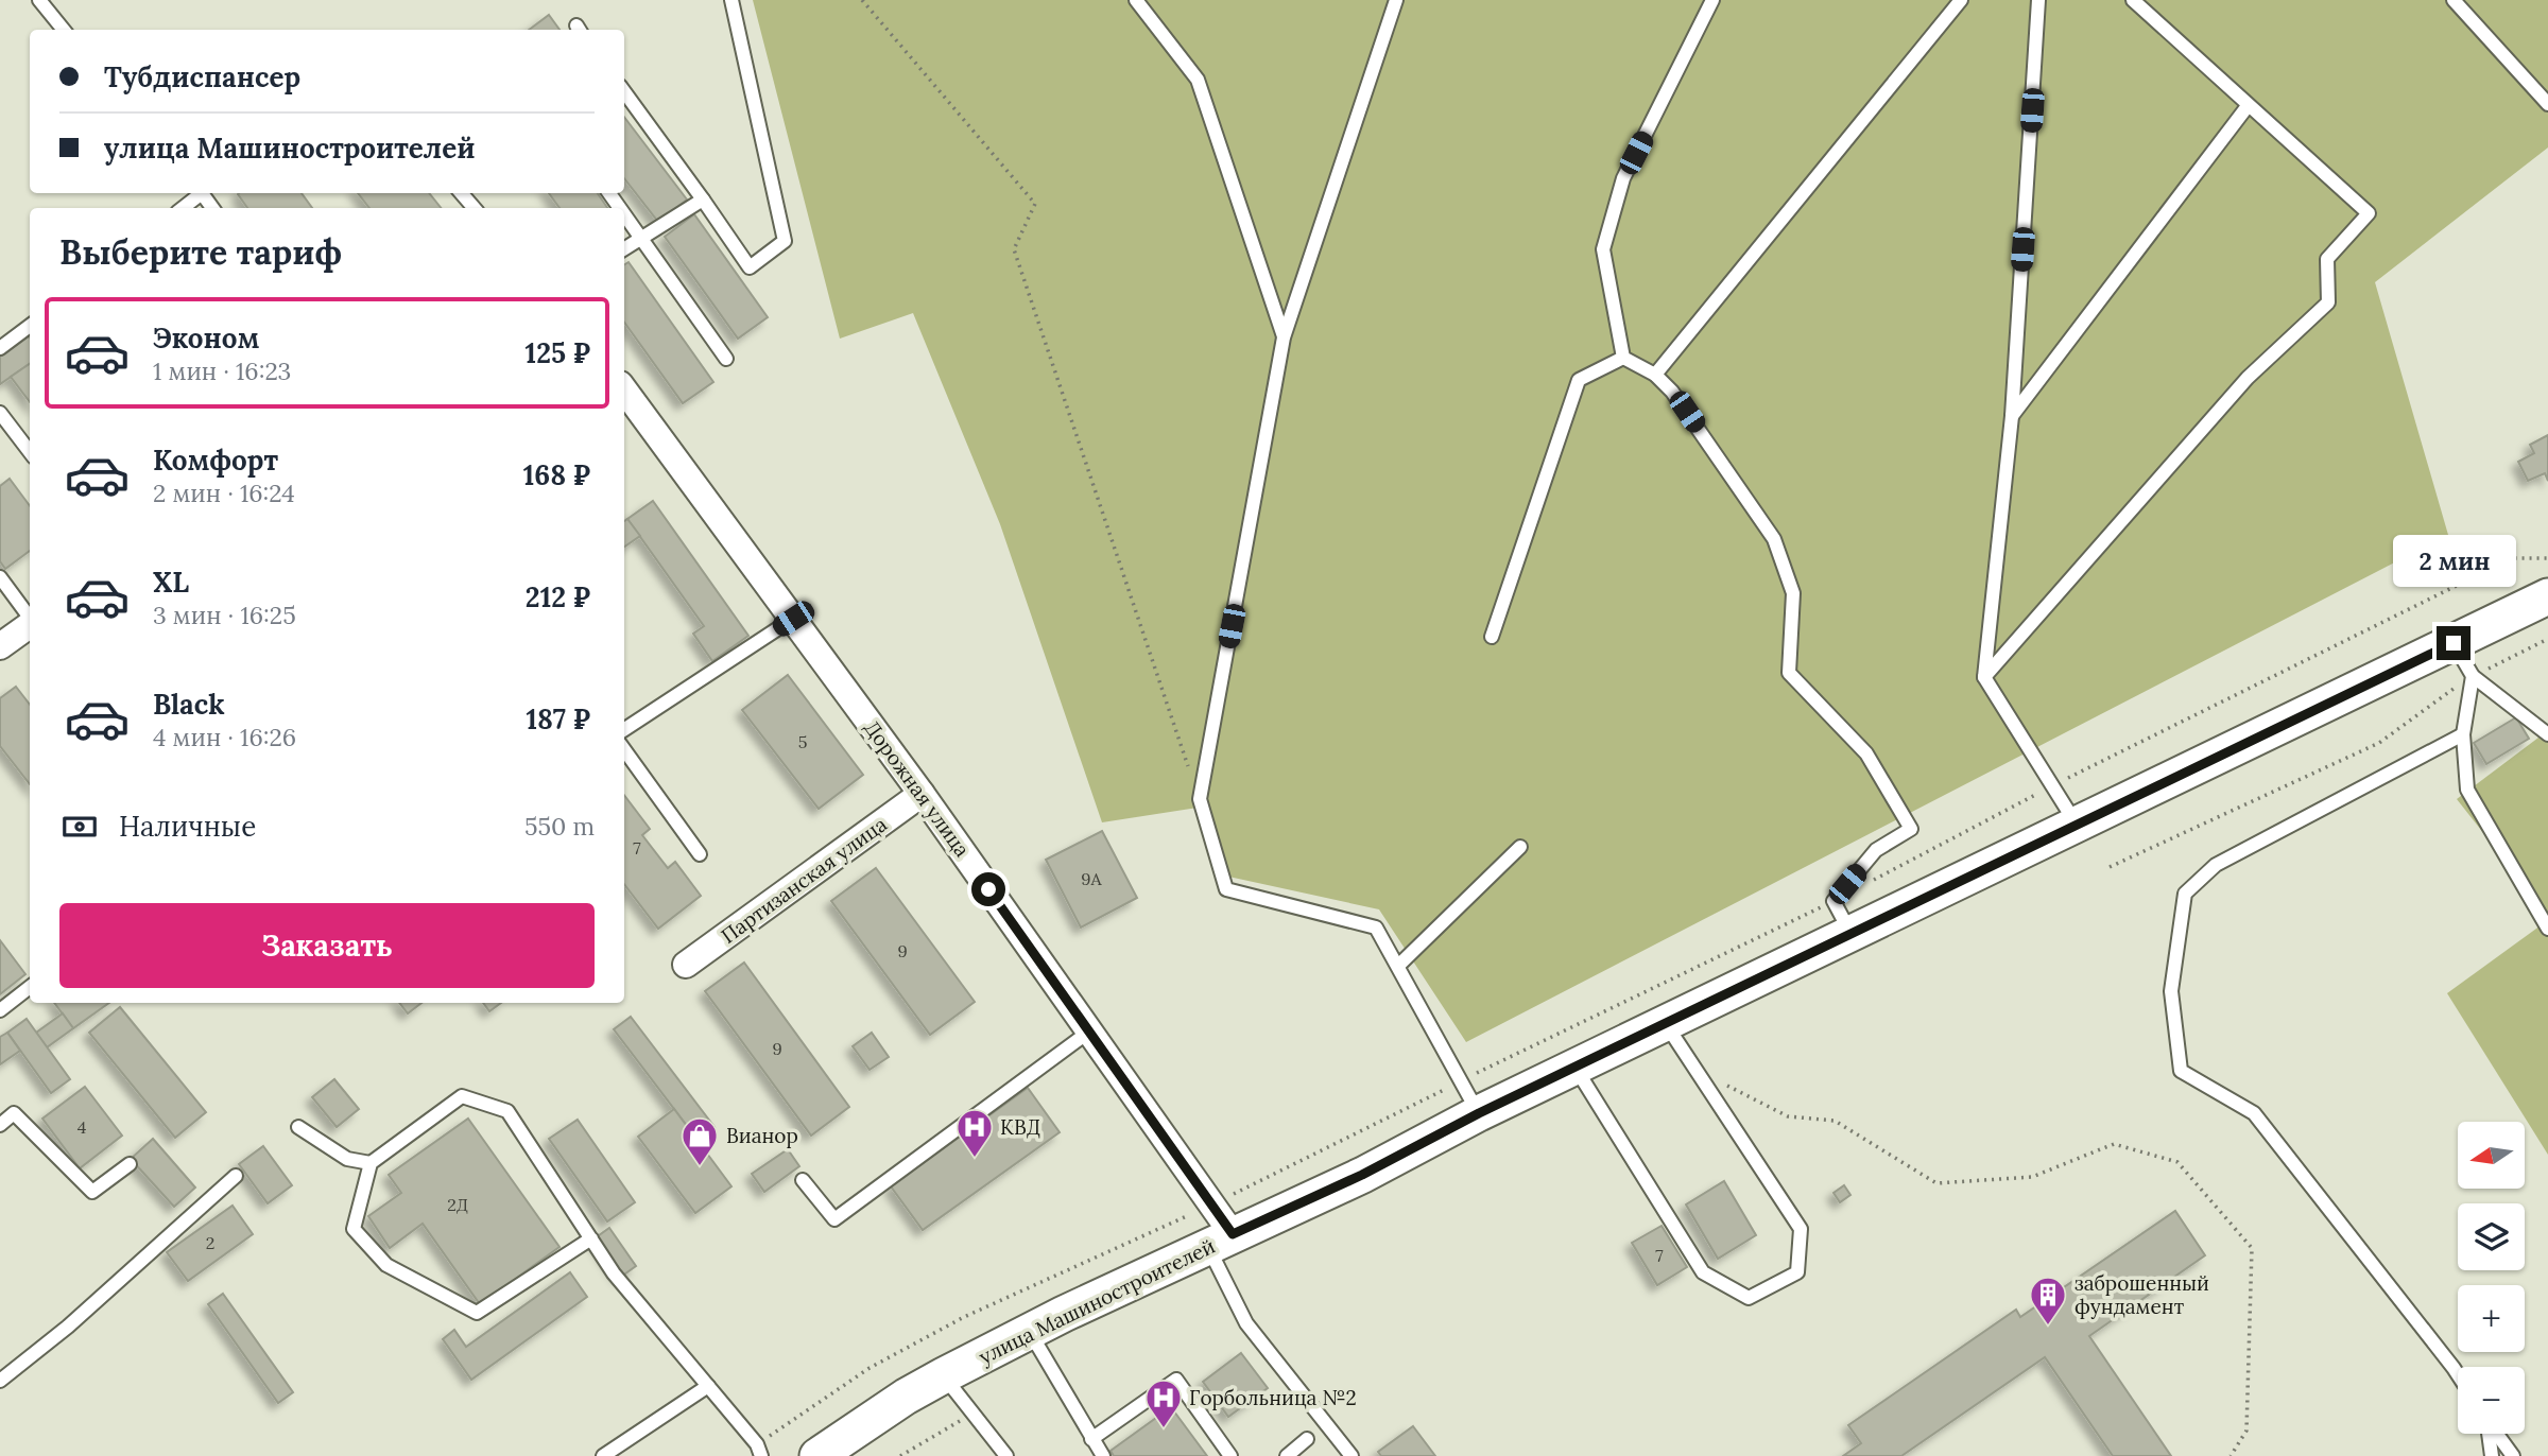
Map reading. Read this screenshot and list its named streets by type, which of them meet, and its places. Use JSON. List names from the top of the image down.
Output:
{
  "streets": {
    "street": ["Дорожная улица", "Партизанская улица", "улица Машиностроителей"]
  },
  "crossings": [
    ["Дорожная улица", "Партизанская улица"],
    ["Дорожная улица", "улица Машиностроителей"]
  ],
  "places": {
    "hospital": ["КВД", "Горбольница №2"],
    "shop": ["Вианор"],
    "building": ["заброшенный фундамент"]
  },
  "house_numbers": [
    "5",
    "7",
    "9А",
    "9",
    "9",
    "4",
    "2Д",
    "2",
    "7"
  ],
  "north": "left",
  "page": {
    "banner": ["Тубдиспансер", "улица Машиностроителей"],
    "heading": "Выберите тариф",
    "list": [
      {
        "name": "Эконом",
        "note": "1 мин · 16:23",
        "value": "125 ₽"
      },
      {
        "name": "Комфорт",
        "note": "2 мин · 16:24",
        "value": "168 ₽"
      },
      {
        "name": "XL",
        "note": "3 мин · 16:25",
        "value": "212 ₽"
      },
      {
        "name": "Black",
        "note": "4 мин · 16:26",
        "value": "187 ₽"
      }
    ],
    "bubble": "2 мин",
    "pay": ["Наличные", "550 m"],
    "buttons": "Заказать",
    "map_buttons": ["+", "−"]
  }
}
